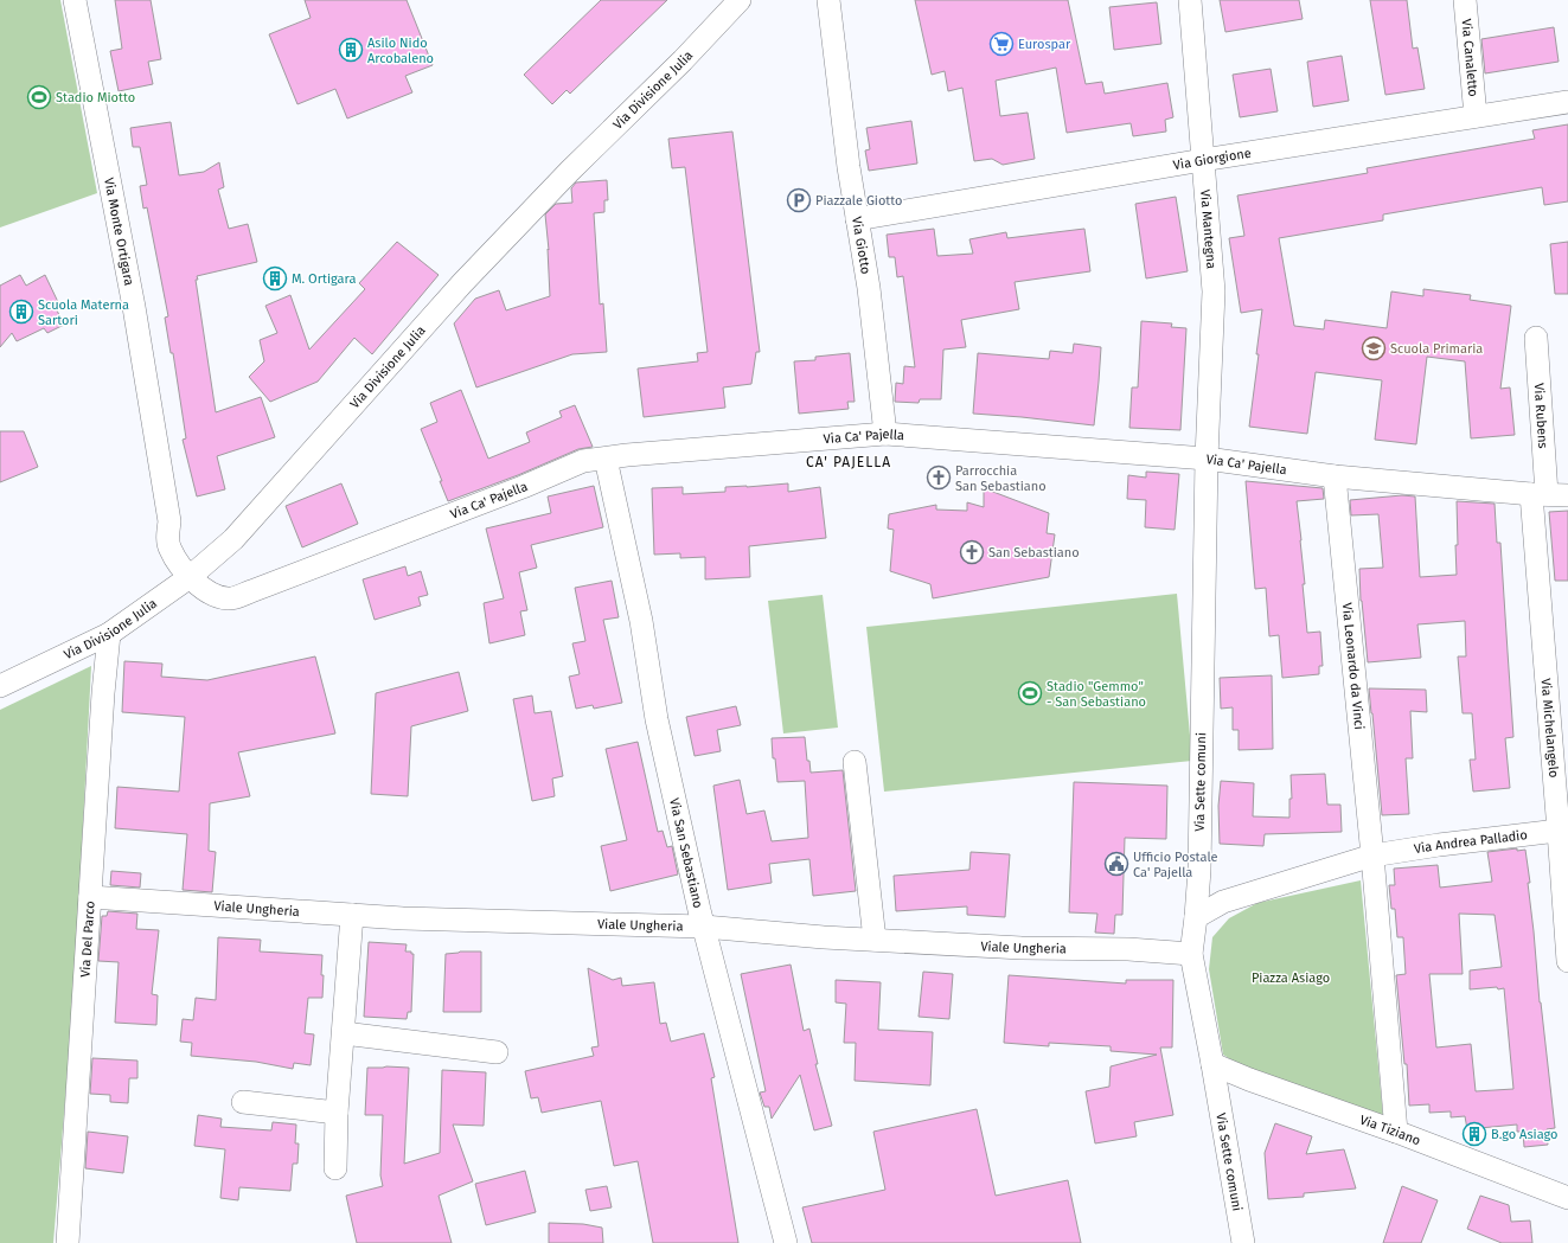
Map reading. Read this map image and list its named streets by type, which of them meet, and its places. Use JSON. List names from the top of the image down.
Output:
{
  "streets": {
    "street": [
      "Via Canaletto",
      "Via Divisione Julia",
      "Via Giorgione",
      "Via Mantegna",
      "Via Monte Ortigara",
      "Via Giotto",
      "Via Rubens",
      "Via Ca' Pajella",
      "Via Leonardo da Vinci",
      "Via Michelangelo",
      "Via Sette comuni",
      "Via Andrea Palladio",
      "Via San Sebastiano",
      "Viale Ungheria",
      "Via Del Parco",
      "Via Tiziano"
    ]
  },
  "crossings": [
    ["Via Canaletto", "Via Giorgione"],
    ["Via Divisione Julia", "Via Monte Ortigara"],
    ["Via Divisione Julia", "Via Ca' Pajella"],
    ["Via Divisione Julia", "Via Del Parco"],
    ["Via Giorgione", "Via Mantegna"],
    ["Via Giorgione", "Via Giotto"],
    ["Via Mantegna", "Via Ca' Pajella"],
    ["Via Mantegna", "Via Sette comuni"],
    ["Via Monte Ortigara", "Via Ca' Pajella"],
    ["Via Giotto", "Via Ca' Pajella"],
    ["Via Rubens", "Via Ca' Pajella"],
    ["Via Rubens", "Via Michelangelo"],
    ["Via Ca' Pajella", "Via Leonardo da Vinci"],
    ["Via Ca' Pajella", "Via Michelangelo"],
    ["Via Ca' Pajella", "Via Sette comuni"],
    ["Via Ca' Pajella", "Via San Sebastiano"],
    ["Via Leonardo da Vinci", "Via Andrea Palladio"],
    ["Via Michelangelo", "Via Andrea Palladio"],
    ["Via Sette comuni", "Viale Ungheria"],
    ["Via Sette comuni", "Via Tiziano"],
    ["Via San Sebastiano", "Viale Ungheria"],
    ["Viale Ungheria", "Via Del Parco"]
  ],
  "districts": ["CA' PAJELLA"],
  "parks": ["Piazza Asiago"],
  "places": {
    "supermarket": ["Eurospar"],
    "building": [
      "Asilo Nido Arcobaleno",
      "M. Ortigara",
      "Scuola Materna Sartori",
      "B.go Asiago"
    ],
    "sports": ["Stadio Miotto", "Stadio \"Gemmo\" - San Sebastiano"],
    "parking": ["Piazzale Giotto"],
    "school or university": ["Scuola Primaria"],
    "church": ["Parrocchia San Sebastiano", "San Sebastiano"],
    "public building": ["Ufficio Postale Ca' Pajella"]
  }
}
